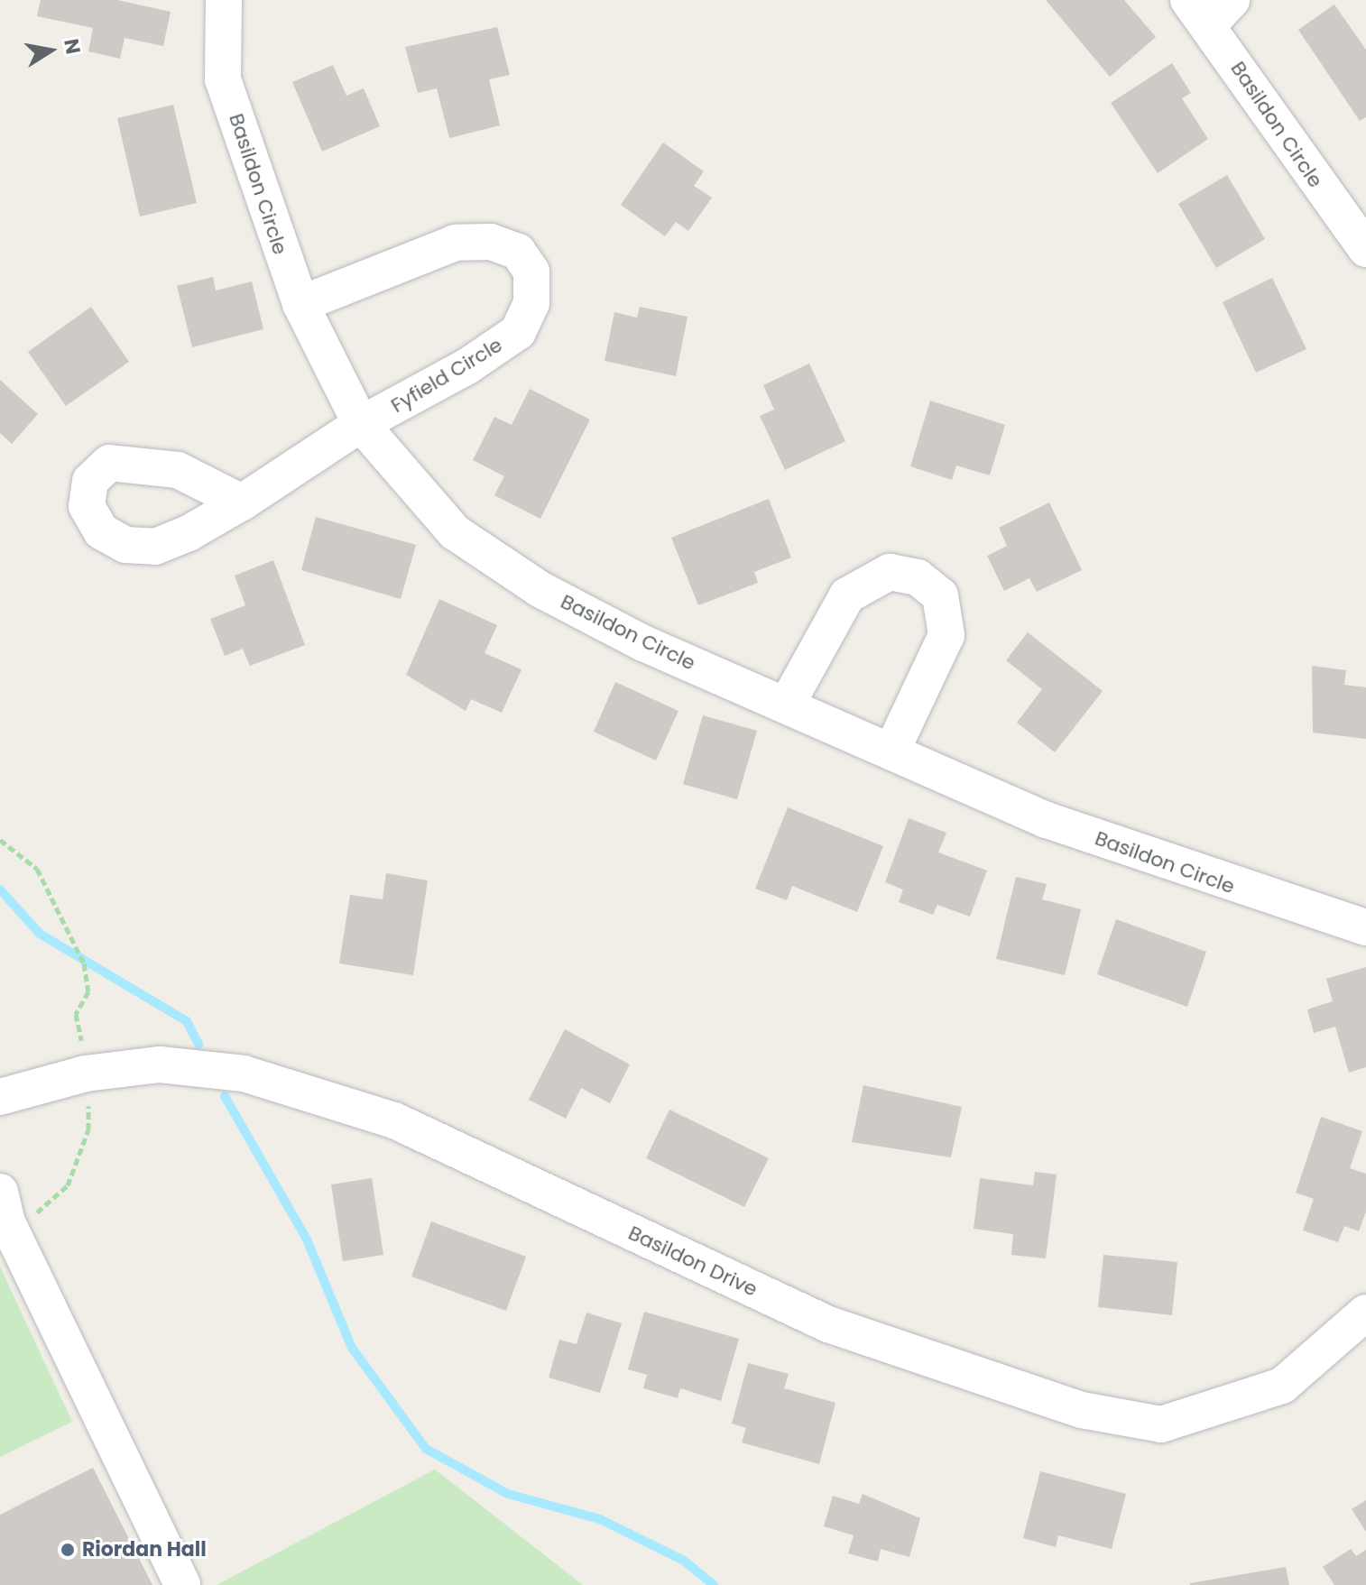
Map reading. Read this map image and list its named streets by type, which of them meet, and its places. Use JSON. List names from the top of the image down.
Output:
{
  "streets": {
    "street": ["Basildon Circle", "Fyfield Circle", "Basildon Drive"]
  },
  "crossings": [
    ["Basildon Circle", "Fyfield Circle"]
  ],
  "places": ["Riordan Hall"],
  "north": "right"
}
